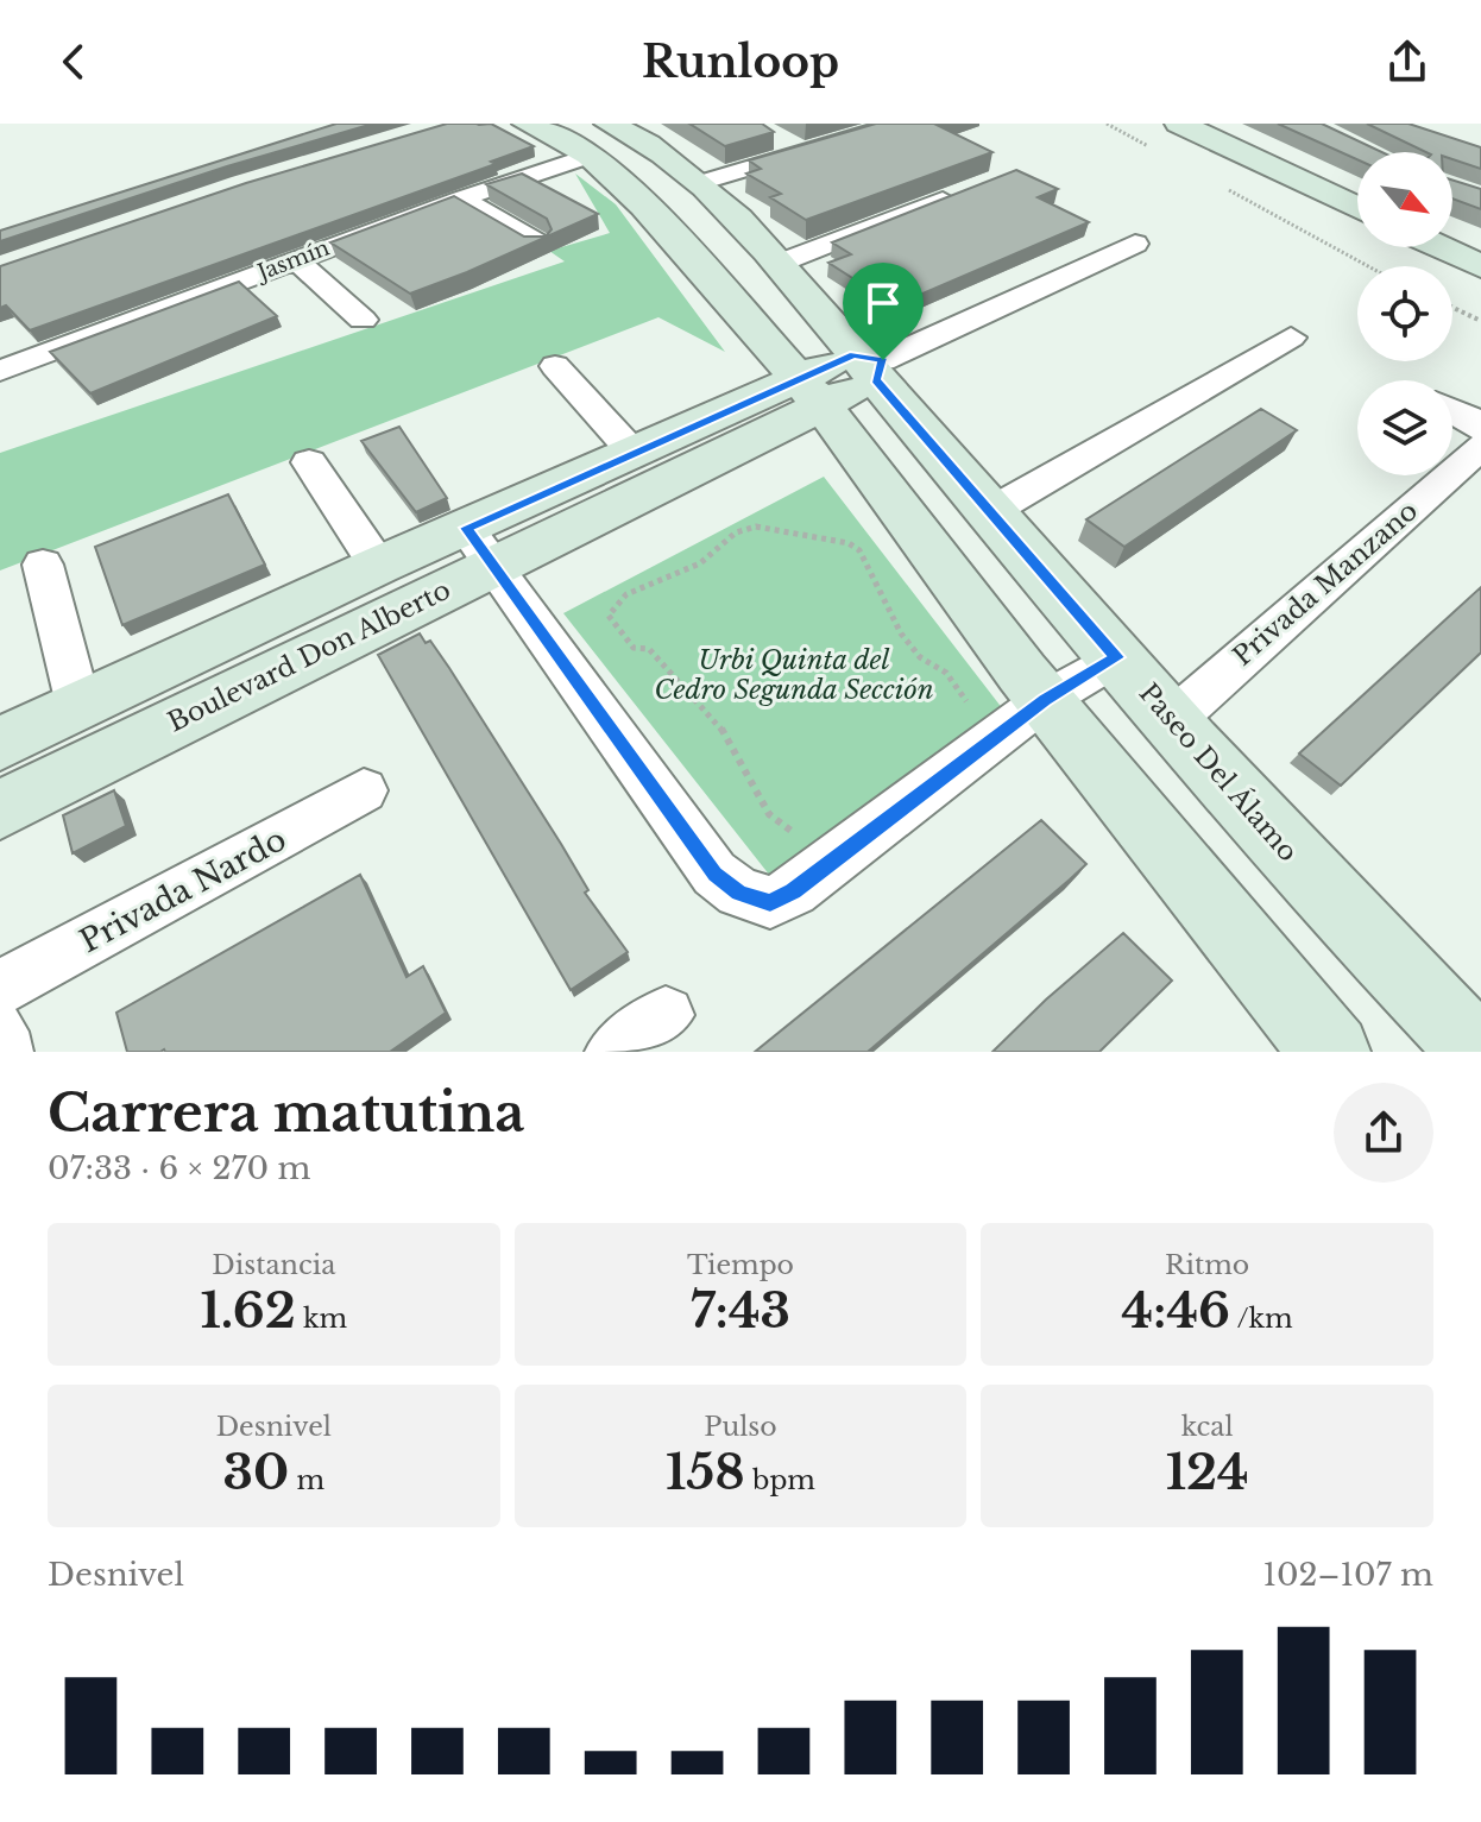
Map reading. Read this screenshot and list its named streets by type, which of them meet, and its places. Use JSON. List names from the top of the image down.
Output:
{
  "streets": {
    "street": [
      "Jasmín",
      "Privada Manzano",
      "Boulevard Don Alberto",
      "Paseo Del Álamo",
      "Privada Nardo"
    ]
  },
  "crossings": [
    ["Jasmín", "Paseo Del Álamo"],
    ["Privada Manzano", "Paseo Del Álamo"],
    ["Boulevard Don Alberto", "Paseo Del Álamo"]
  ],
  "parks": ["Urbi Quinta del Cedro Segunda Sección"],
  "north": "bottom right",
  "page": {
    "header": "Runloop",
    "heading": ["Carrera matutina", "07:33 · 6 × 270 m"],
    "stats": [
      ["Distancia", "1.62 km"],
      ["Tiempo", "7:43"],
      ["Ritmo", "4:46 /km"],
      ["Desnivel", "30 m"],
      ["Pulso", "158 bpm"],
      ["kcal", "124"]
    ],
    "chart": ["Desnivel", "102–107 m"]
  }
}
